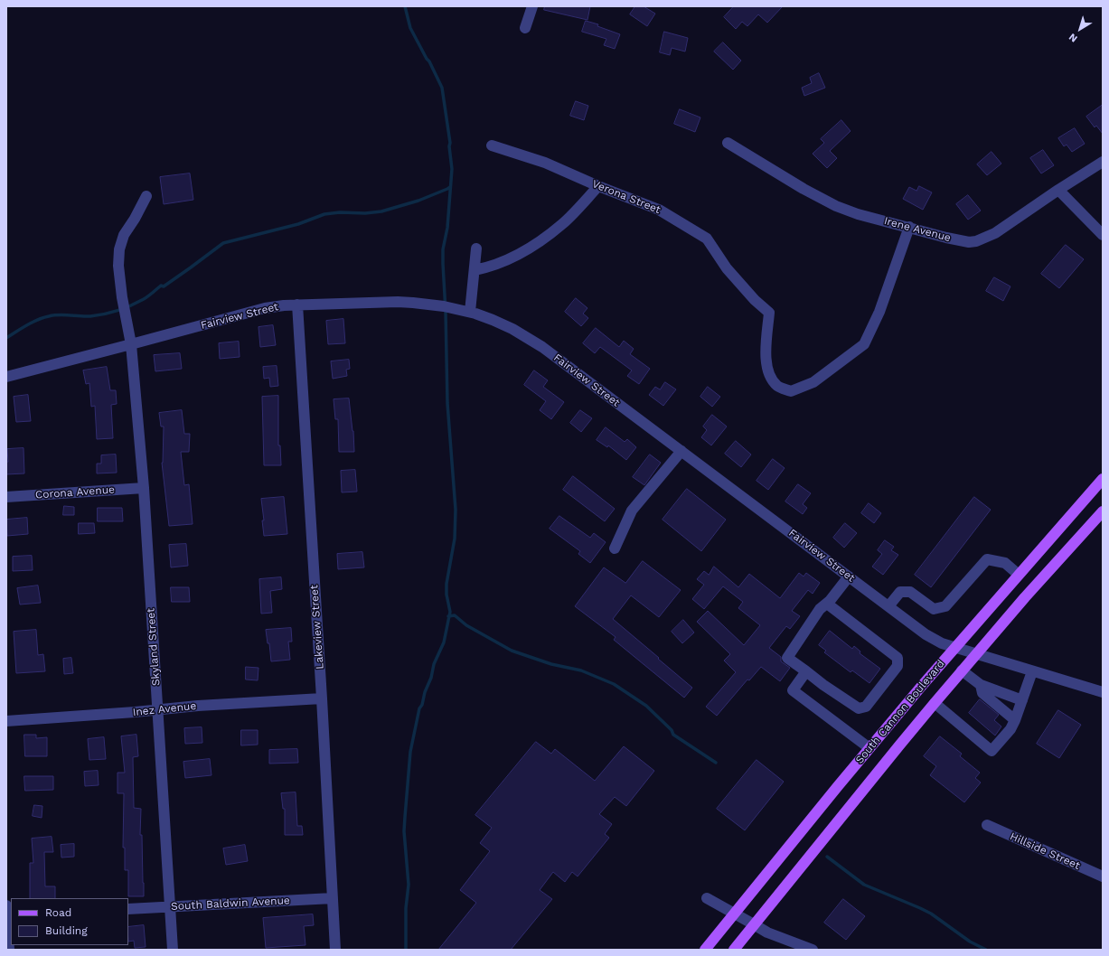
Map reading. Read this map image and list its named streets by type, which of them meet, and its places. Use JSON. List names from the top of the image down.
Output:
{
  "streets": {
    "main road": ["South Cannon Boulevard"],
    "street": [
      "Verona Street",
      "Irene Avenue",
      "Fairview Street",
      "Corona Avenue",
      "Lakeview Street",
      "Skyland Street",
      "Inez Avenue",
      "Hillside Street",
      "South Baldwin Avenue"
    ]
  },
  "crossings": [
    ["Verona Street", "Irene Avenue"],
    ["Fairview Street", "Lakeview Street"],
    ["Fairview Street", "Skyland Street"],
    ["Fairview Street", "South Cannon Boulevard"],
    ["Corona Avenue", "Skyland Street"],
    ["Lakeview Street", "Inez Avenue"],
    ["Lakeview Street", "South Baldwin Avenue"],
    ["Skyland Street", "Inez Avenue"],
    ["Skyland Street", "South Baldwin Avenue"]
  ],
  "legend": ["Road", "Building"],
  "north": "bottom left"
}
